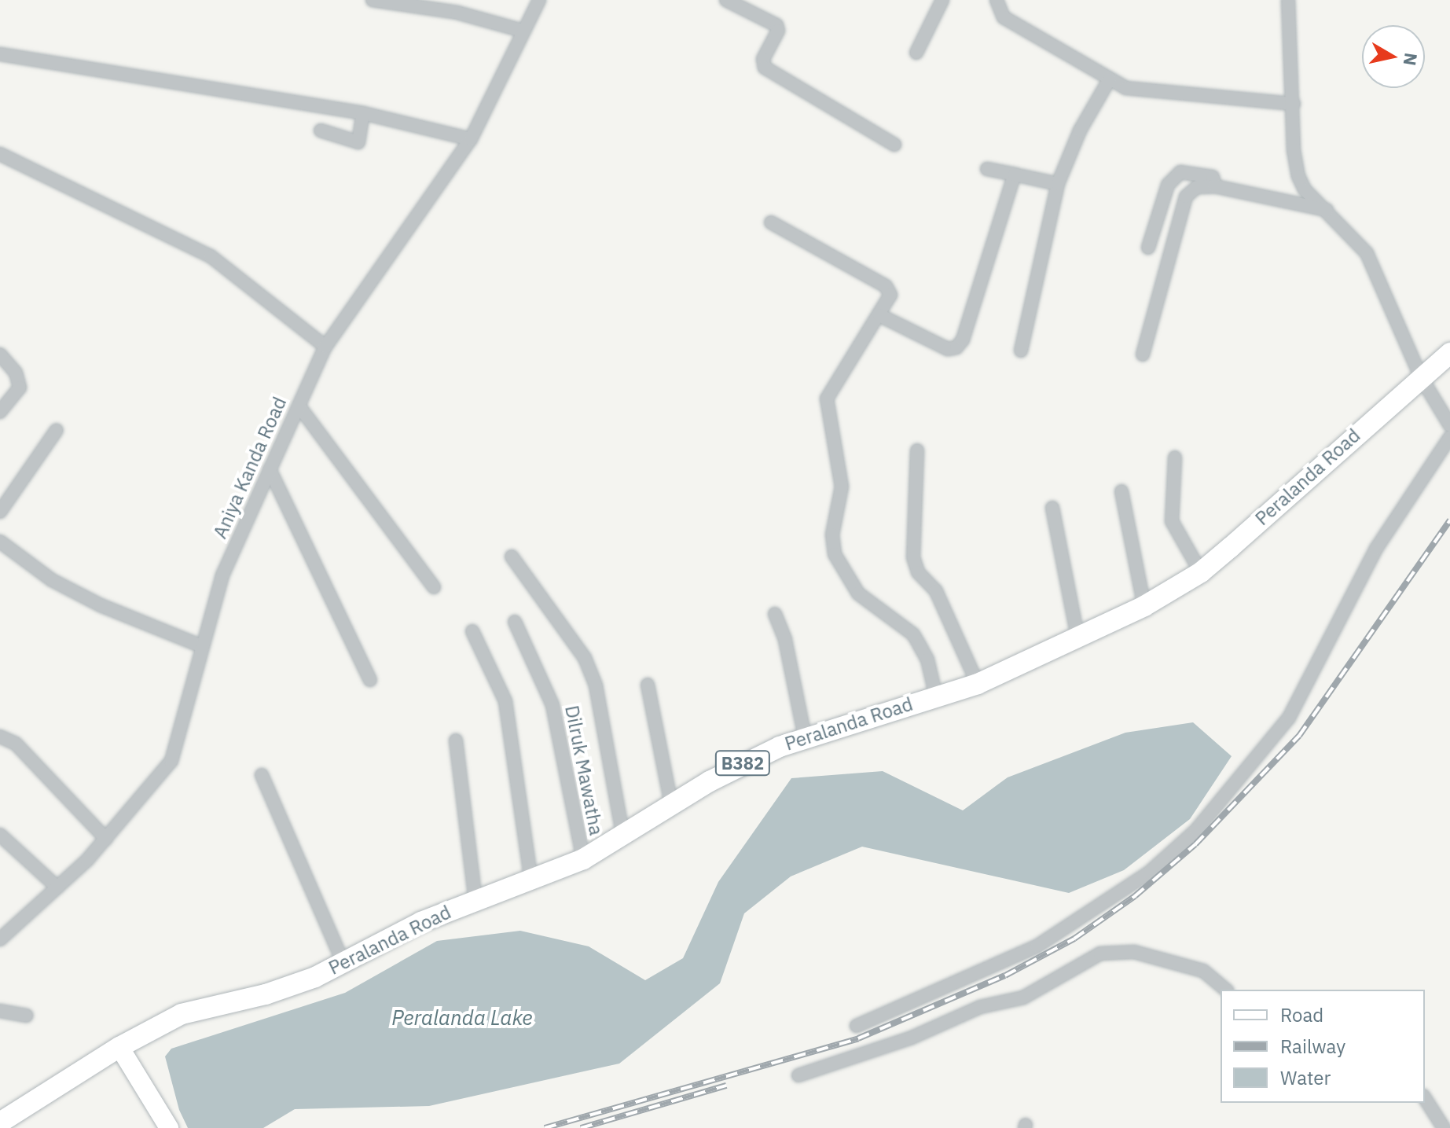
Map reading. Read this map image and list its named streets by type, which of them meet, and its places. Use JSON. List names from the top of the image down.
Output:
{
  "streets": {
    "main road": ["Peralanda Road", "B382"],
    "street": ["Aniya Kanda Road", "Dilruk Mawatha"]
  },
  "crossings": [
    ["Peralanda Road", "Dilruk Mawatha"]
  ],
  "water": ["Peralanda Lake"],
  "legend": ["Road", "Railway", "Water"],
  "north": "right"
}
